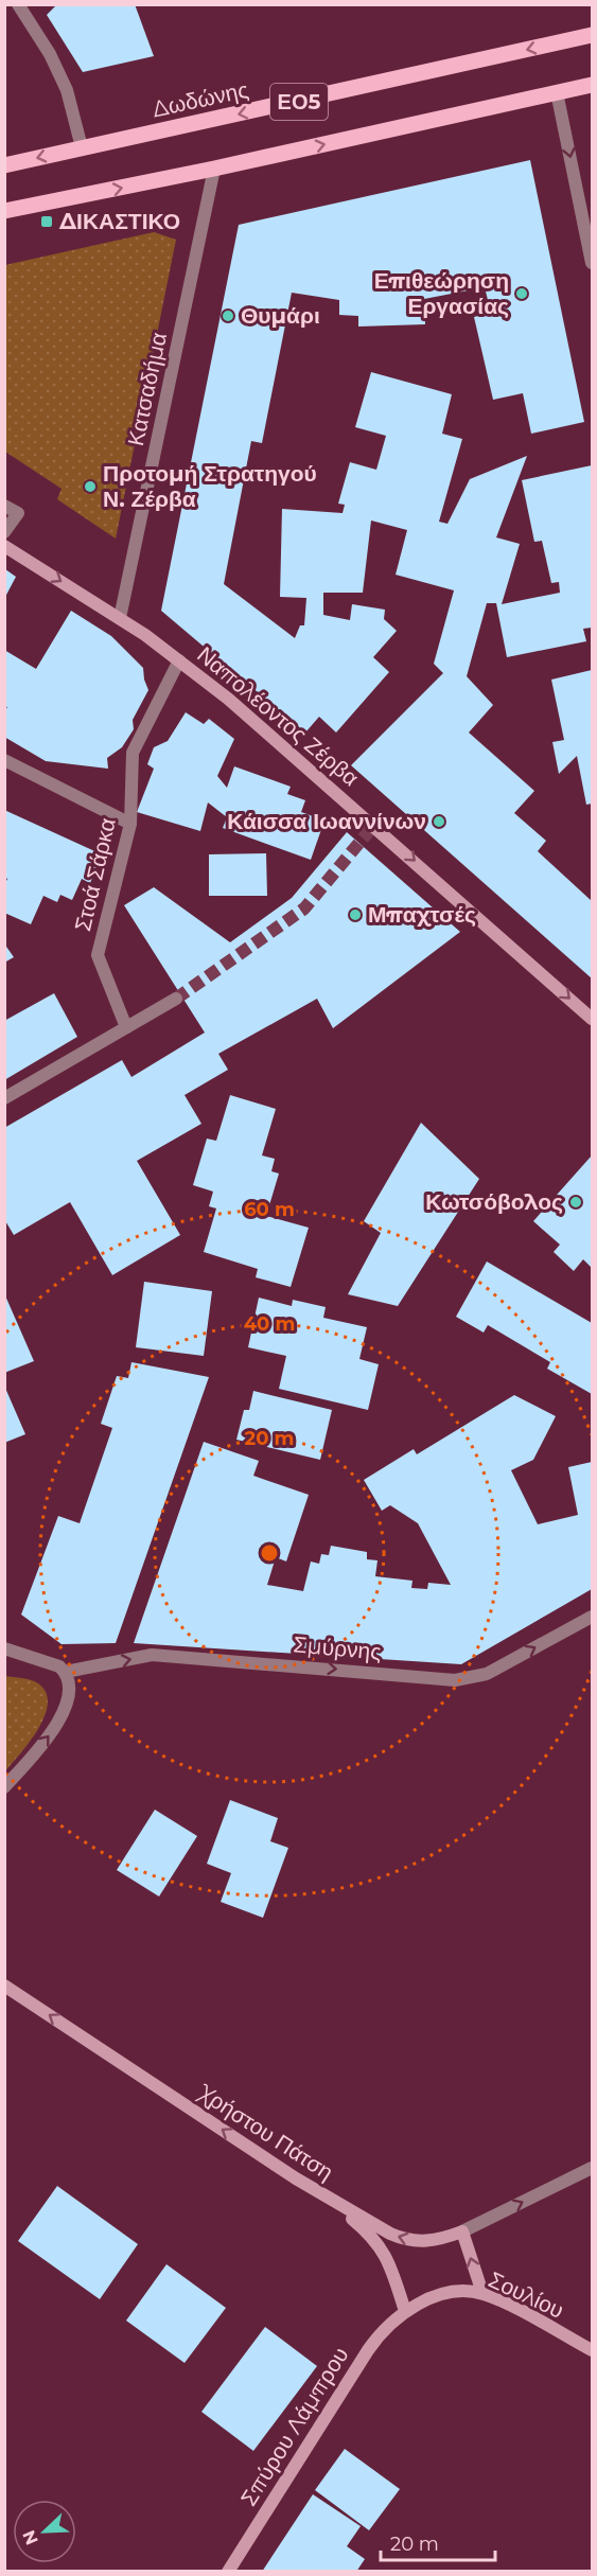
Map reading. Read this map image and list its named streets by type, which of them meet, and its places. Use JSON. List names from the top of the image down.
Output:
{
  "streets": {
    "main road": [
      "Δωδώνης",
      "ΕΟ5",
      "Ναπολέοντος Ζέρβα",
      "Χρήστου Πάτση",
      "Σουλίου",
      "Σπύρου Λάμπρου"
    ],
    "street": ["Κατσαδήμα", "Στοά Σάρκα", "Σμύρνης"]
  },
  "crossings": [
    ["ΕΟ5", "Κατσαδήμα"],
    ["Κατσαδήμα", "Ναπολέοντος Ζέρβα"],
    ["Ναπολέοντος Ζέρβα", "Στοά Σάρκα"],
    ["Σουλίου", "Σπύρου Λάμπρου"]
  ],
  "one_way": ["Ναπολέοντος Ζέρβα", "Σμύρνης", "Χρήστου Πάτση"],
  "places": {
    "transit": ["ΔΙΚΑΣΤΙΚΟ"],
    "other": [
      "Επιθεώρηση Εργασίας",
      "Θυμάρι",
      "Προτομή Στρατηγού Ν. Ζέρβα",
      "Κάισσα Ιωαννίνων",
      "Μπαχτσές",
      "Κωτσόβολος"
    ]
  },
  "scale_bar": "20 m",
  "north": "bottom left",
  "rings": ["60 m", "40 m", "20 m"]
}
